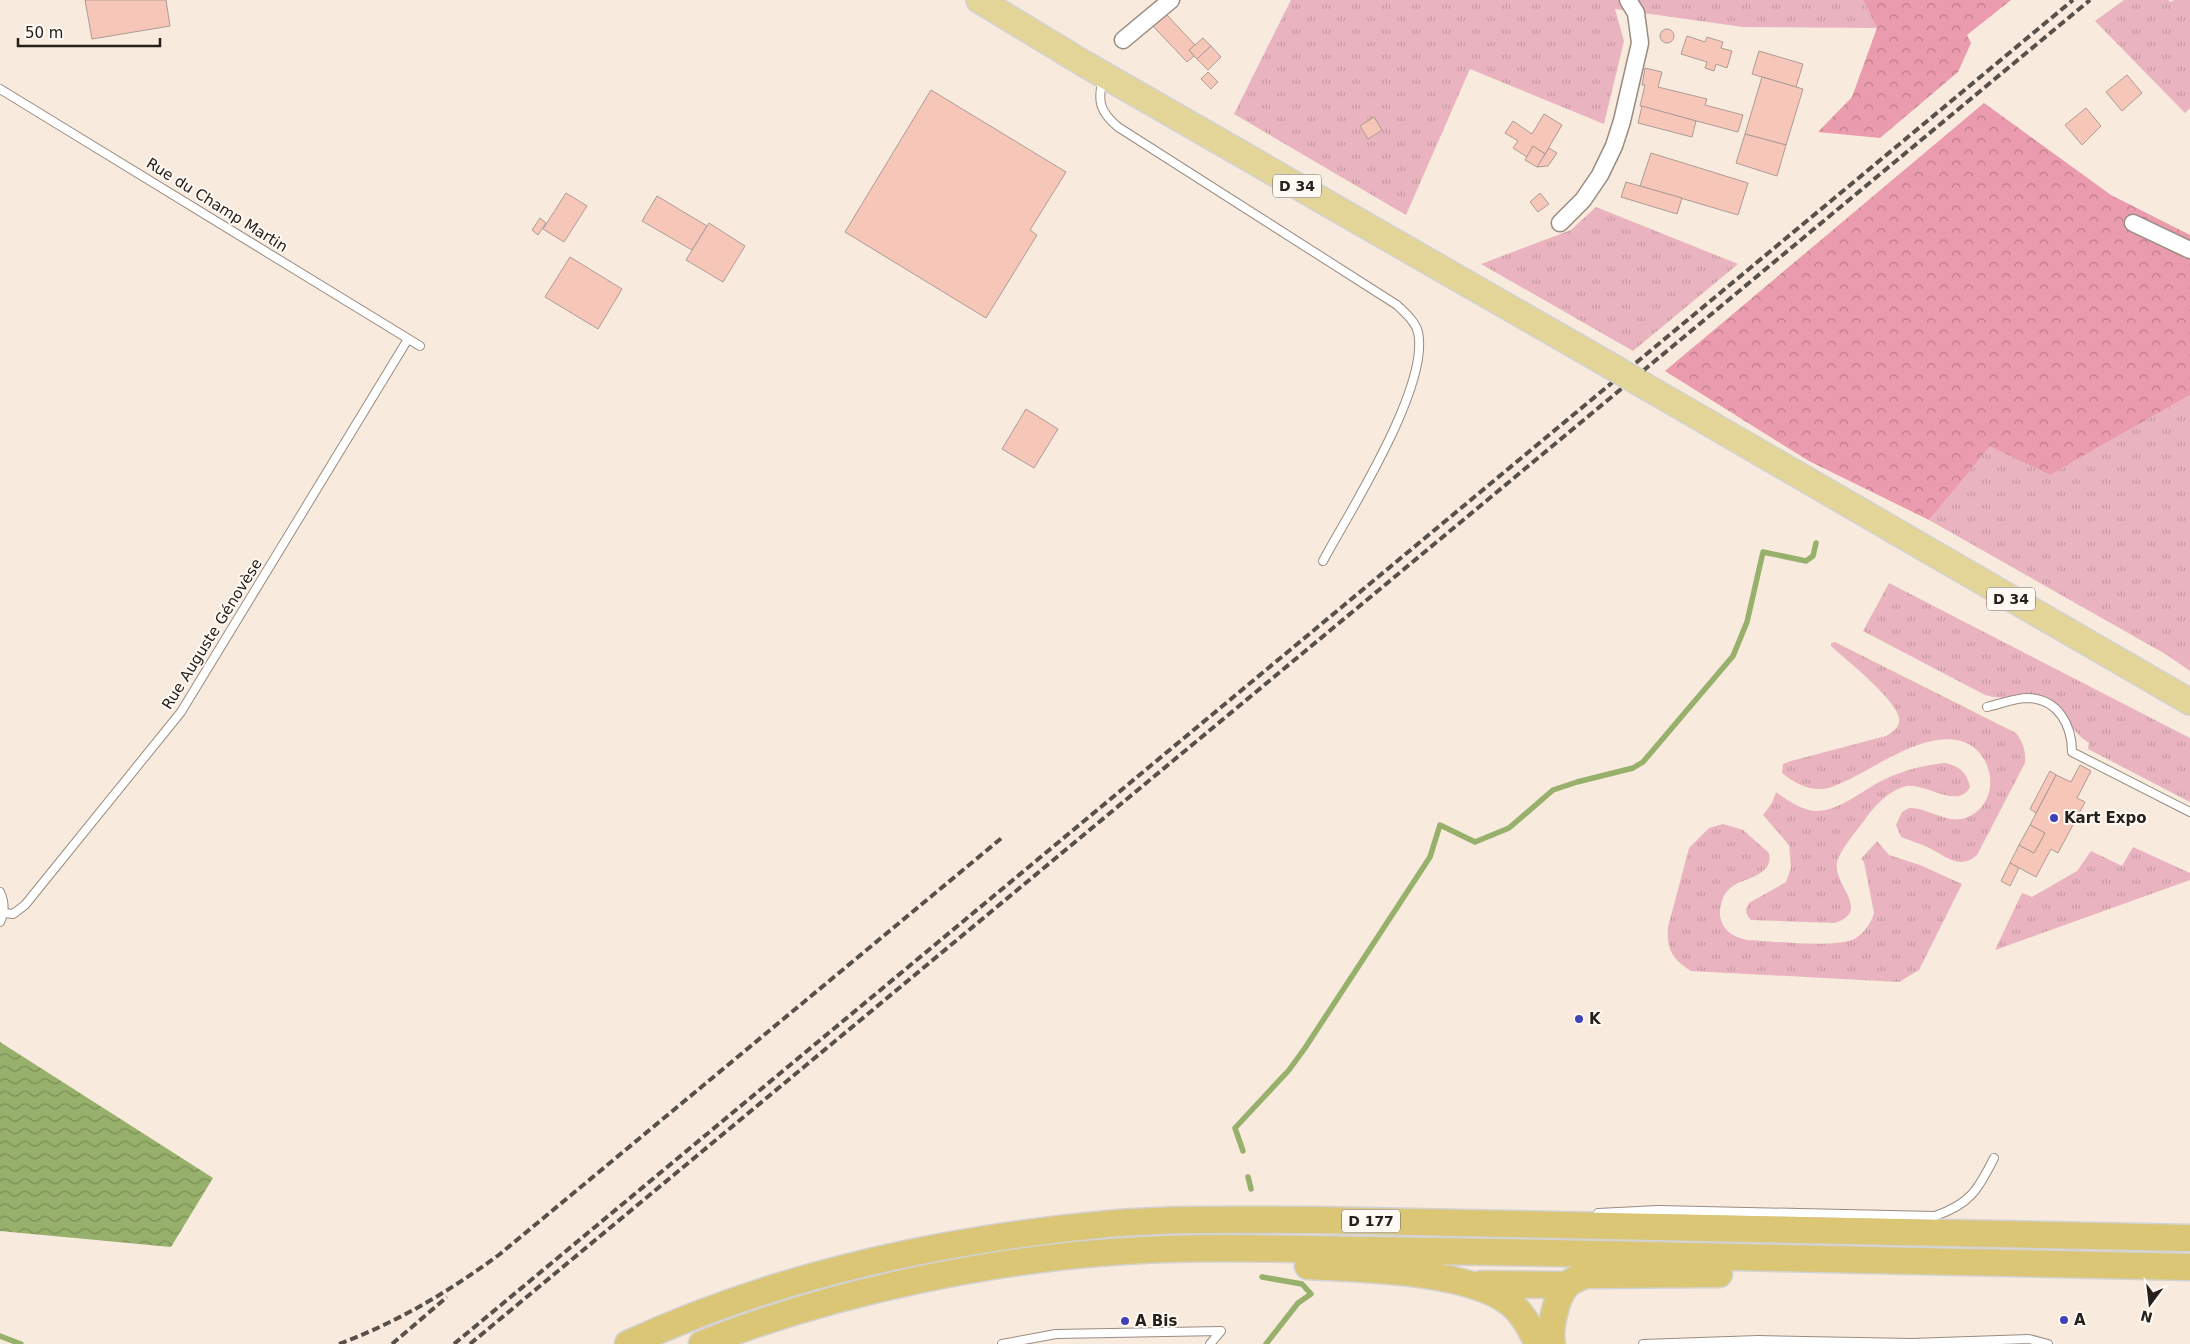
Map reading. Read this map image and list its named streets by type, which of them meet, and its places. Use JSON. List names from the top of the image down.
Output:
{
  "streets": {
    "highway": ["D 177"],
    "main road": ["D 34"],
    "lane": ["Rue du Champ Martin", "Rue Auguste Génovèse"]
  },
  "crossings": [
    ["Rue du Champ Martin", "Rue Auguste Génovèse"]
  ],
  "places": [
    "Kart Expo",
    "K",
    "A",
    "A Bis"
  ],
  "scale_bar": "50 m",
  "north": "bottom"
}
